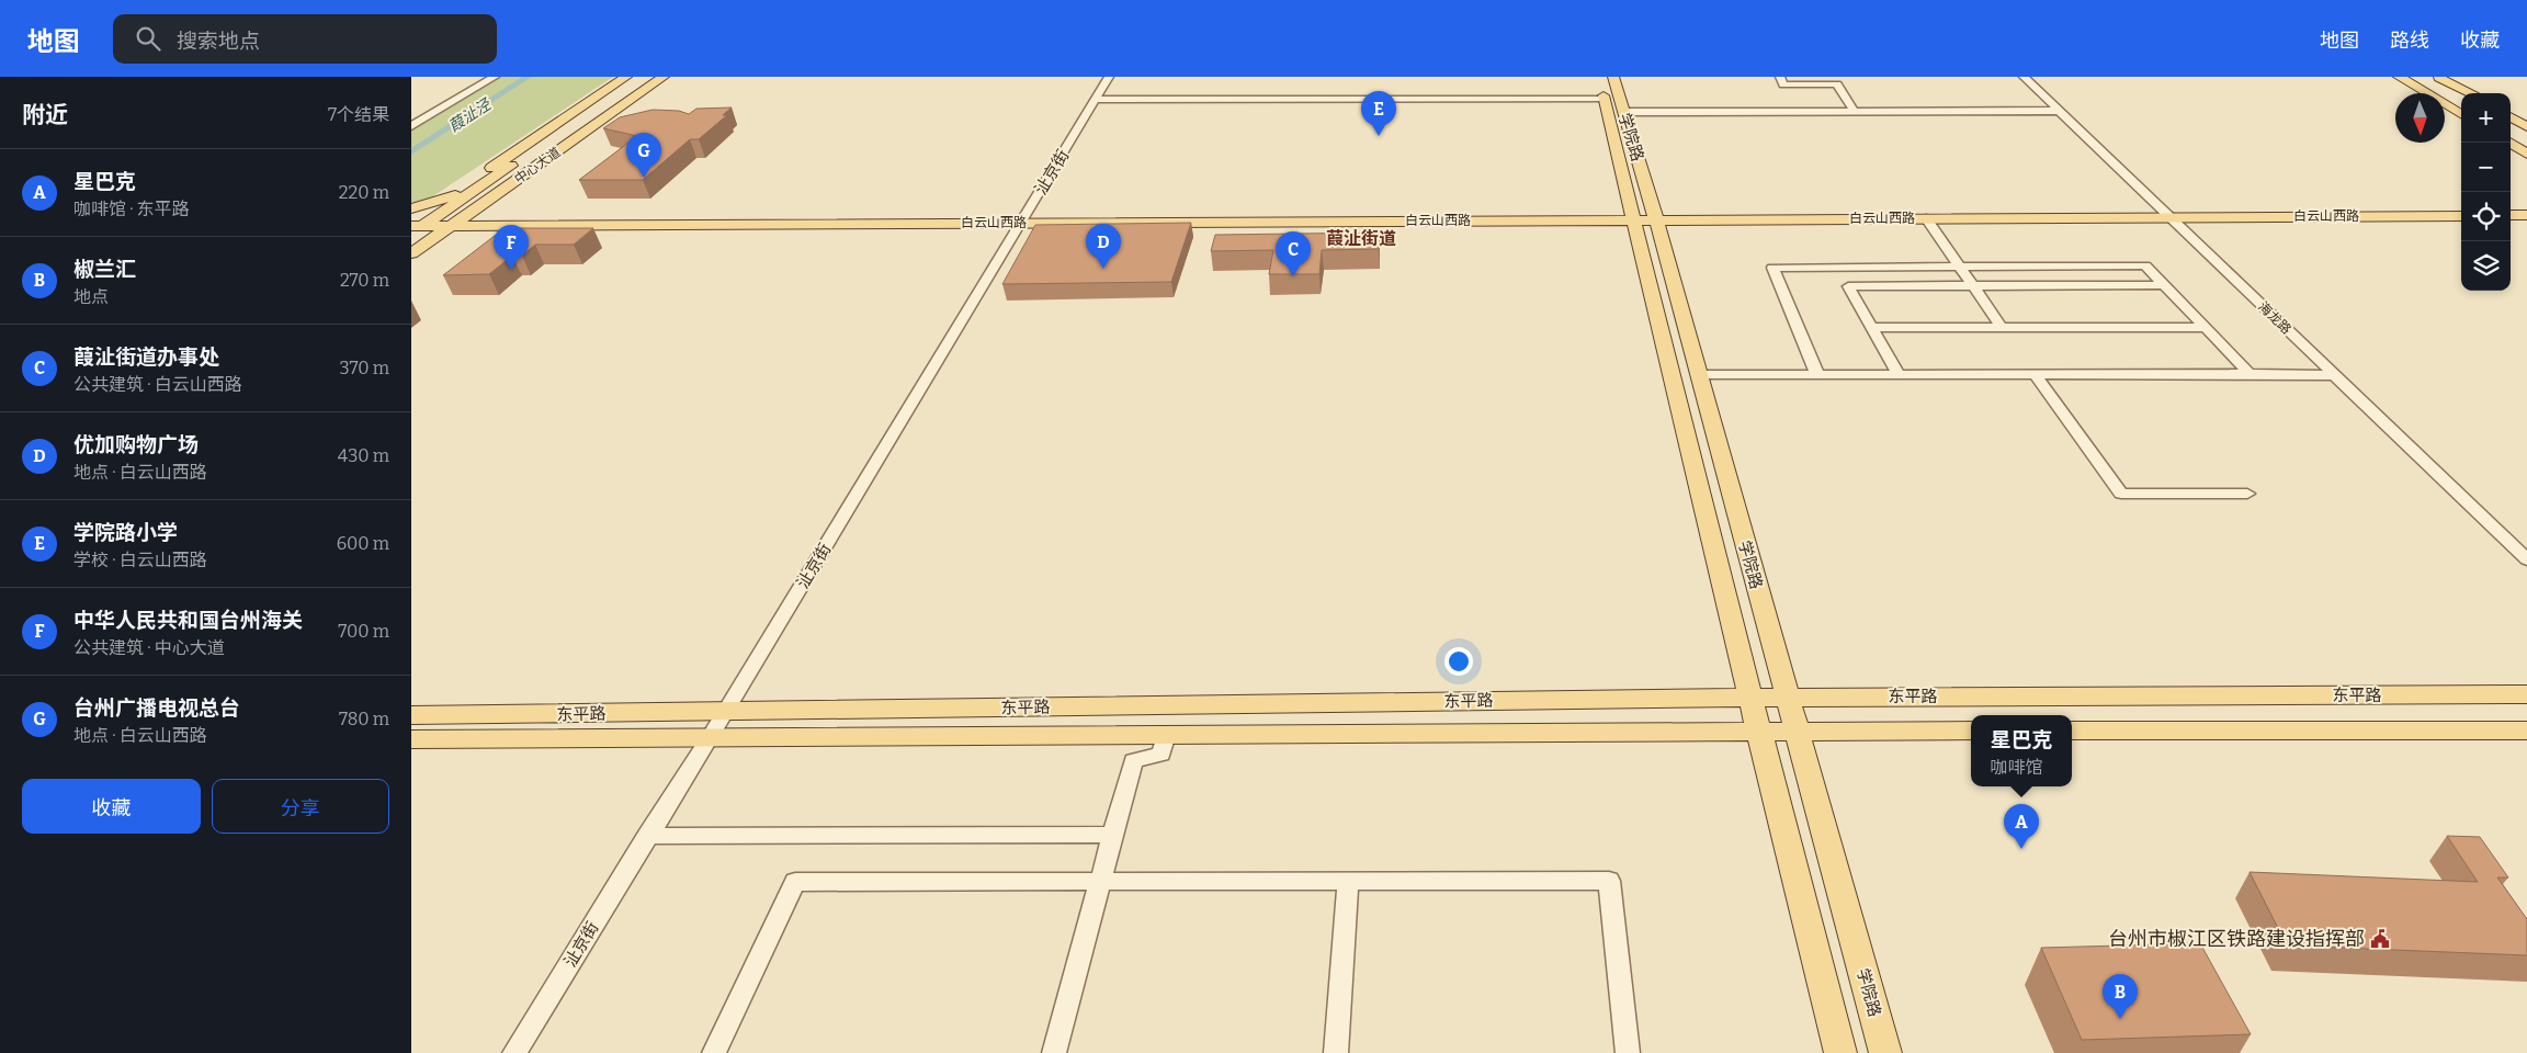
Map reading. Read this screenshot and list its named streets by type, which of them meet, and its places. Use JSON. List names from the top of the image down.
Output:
{
  "streets": {
    "main road": [
      "学院路",
      "中心大道",
      "白云山西路",
      "东平路"
    ],
    "street": ["沚京街", "海龙路"]
  },
  "crossings": [
    ["学院路", "白云山西路"],
    ["学院路", "东平路"],
    ["中心大道", "白云山西路"],
    ["沚京街", "白云山西路"],
    ["沚京街", "东平路"],
    ["白云山西路", "海龙路"]
  ],
  "districts": ["葭沚街道"],
  "water": ["葭沚泾"],
  "places": {
    "public building": ["台州市椒江区铁路建设指挥部"]
  },
  "north": "bottom",
  "page": {
    "header": "地图",
    "search": "搜索地点",
    "nav": ["地图", "路线", "收藏"],
    "heading": ["附近", "7个结果"],
    "pins": [
      "E",
      "G",
      "D",
      "F",
      "C",
      "A",
      "B"
    ],
    "map_buttons": ["+", "−"],
    "list": [
      {
        "mark": "A",
        "name": "星巴克",
        "note": "咖啡馆 · 东平路",
        "value": "220 m"
      },
      {
        "mark": "B",
        "name": "椒兰汇",
        "note": "地点",
        "value": "270 m"
      },
      {
        "mark": "C",
        "name": "葭沚街道办事处",
        "note": "公共建筑 · 白云山西路",
        "value": "370 m"
      },
      {
        "mark": "D",
        "name": "优加购物广场",
        "note": "地点 · 白云山西路",
        "value": "430 m"
      },
      {
        "mark": "E",
        "name": "学院路小学",
        "note": "学校 · 白云山西路",
        "value": "600 m"
      },
      {
        "mark": "F",
        "name": "中华人民共和国台州海关",
        "note": "公共建筑 · 中心大道",
        "value": "700 m"
      },
      {
        "mark": "G",
        "name": "台州广播电视总台",
        "note": "地点 · 白云山西路",
        "value": "780 m"
      }
    ],
    "popup": ["星巴克", "咖啡馆"],
    "buttons": ["收藏", "分享"]
  }
}
